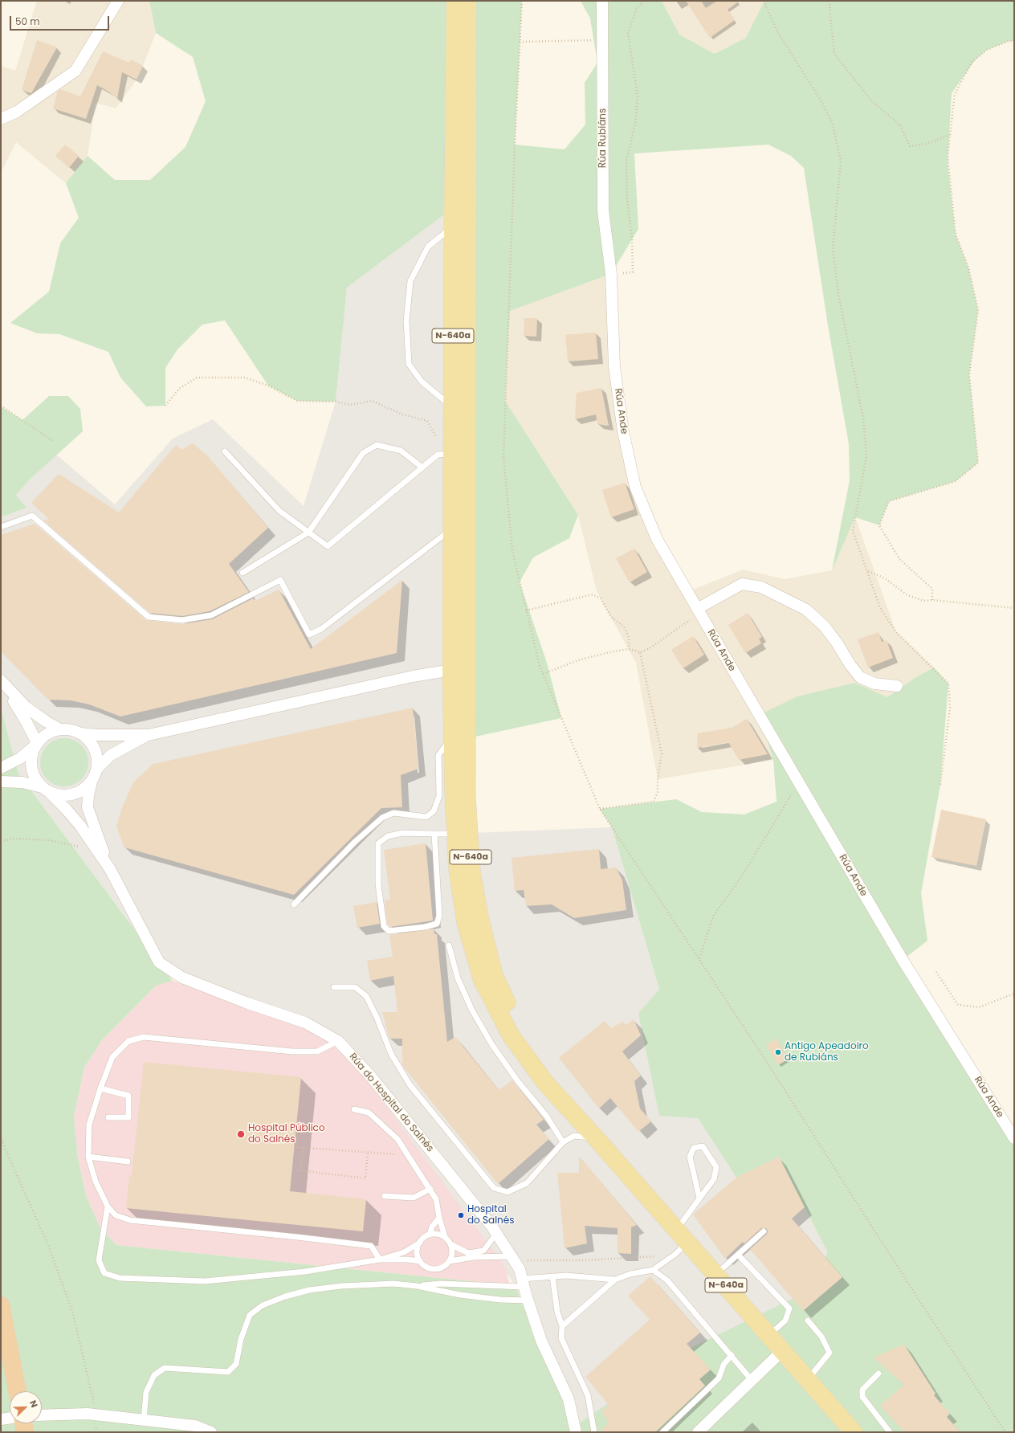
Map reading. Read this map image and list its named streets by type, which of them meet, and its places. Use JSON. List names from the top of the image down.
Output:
{
  "streets": {
    "main road": ["N-640a"],
    "street": ["Rúa Rubiáns", "Rúa Ande", "Rúa do Hospital do Salnés"]
  },
  "crossings": [
    ["Rúa Rubiáns", "Rúa Ande"]
  ],
  "places": ["Antigo Apeadoiro de Rubiáns", "Hospital Público do Salnés", "Hospital do Salnés"],
  "scale_bar": "50 m",
  "north": "top right"
}
